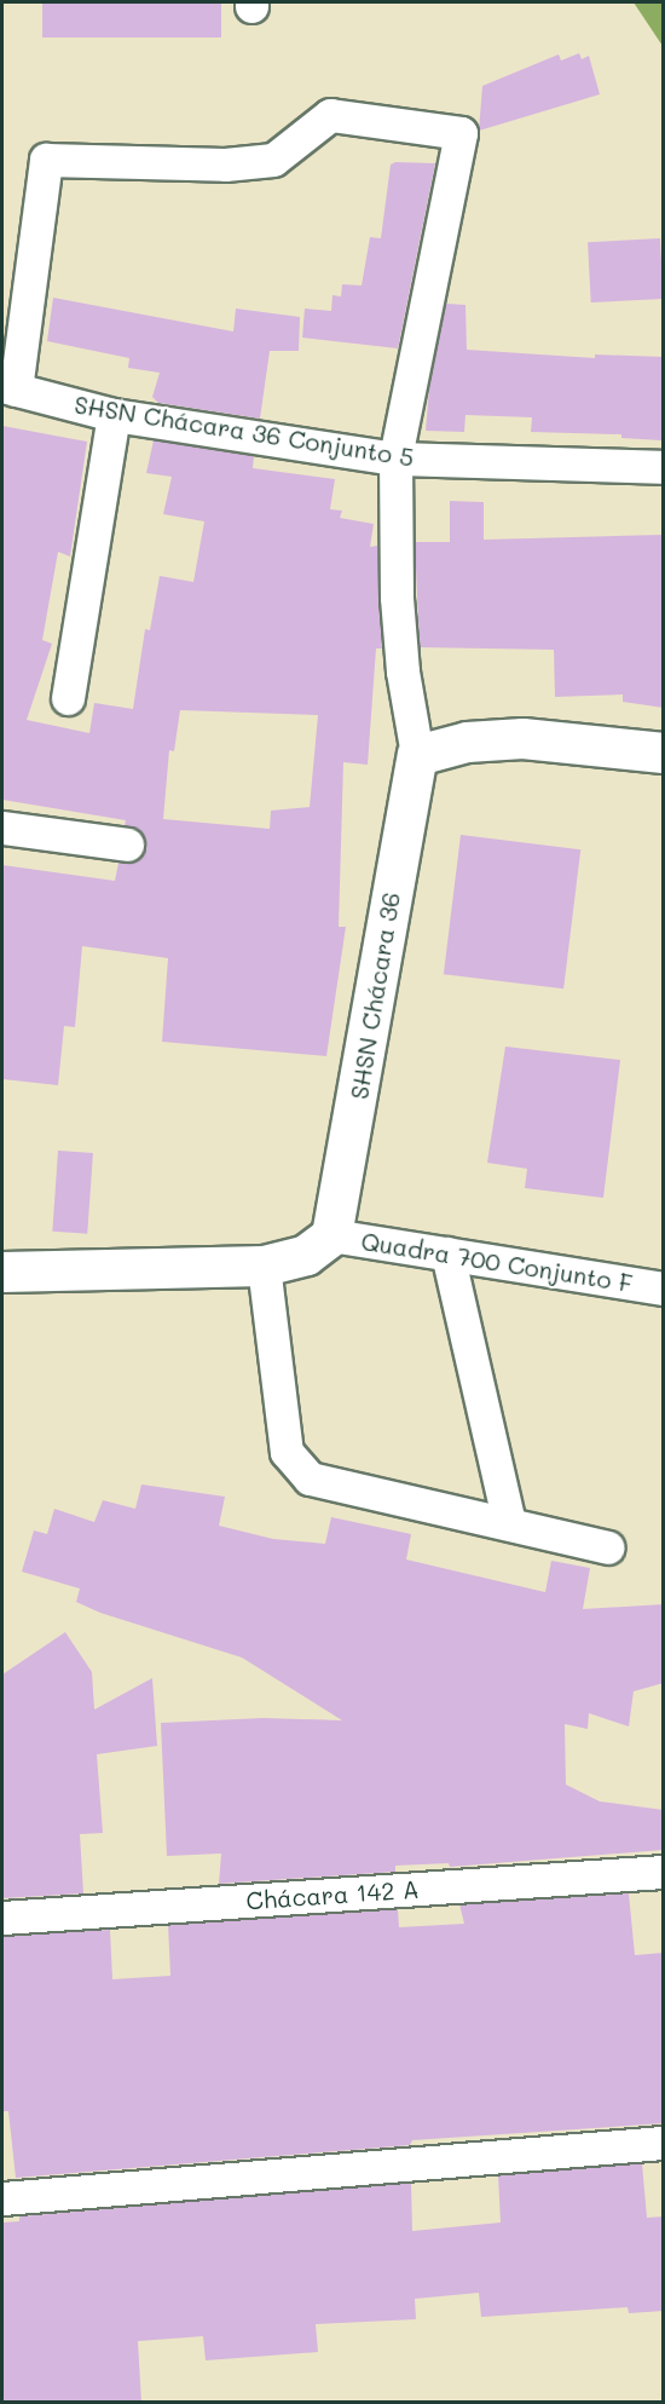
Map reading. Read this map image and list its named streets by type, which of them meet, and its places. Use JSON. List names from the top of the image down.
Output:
{
  "streets": {
    "street": [
      "SHSN Chácara 36 Conjunto 5",
      "SHSN Chácara 36",
      "Quadra 700 Conjunto F",
      "Chácara 142 A"
    ]
  },
  "crossings": [
    ["SHSN Chácara 36", "Quadra 700 Conjunto F"]
  ]
}
